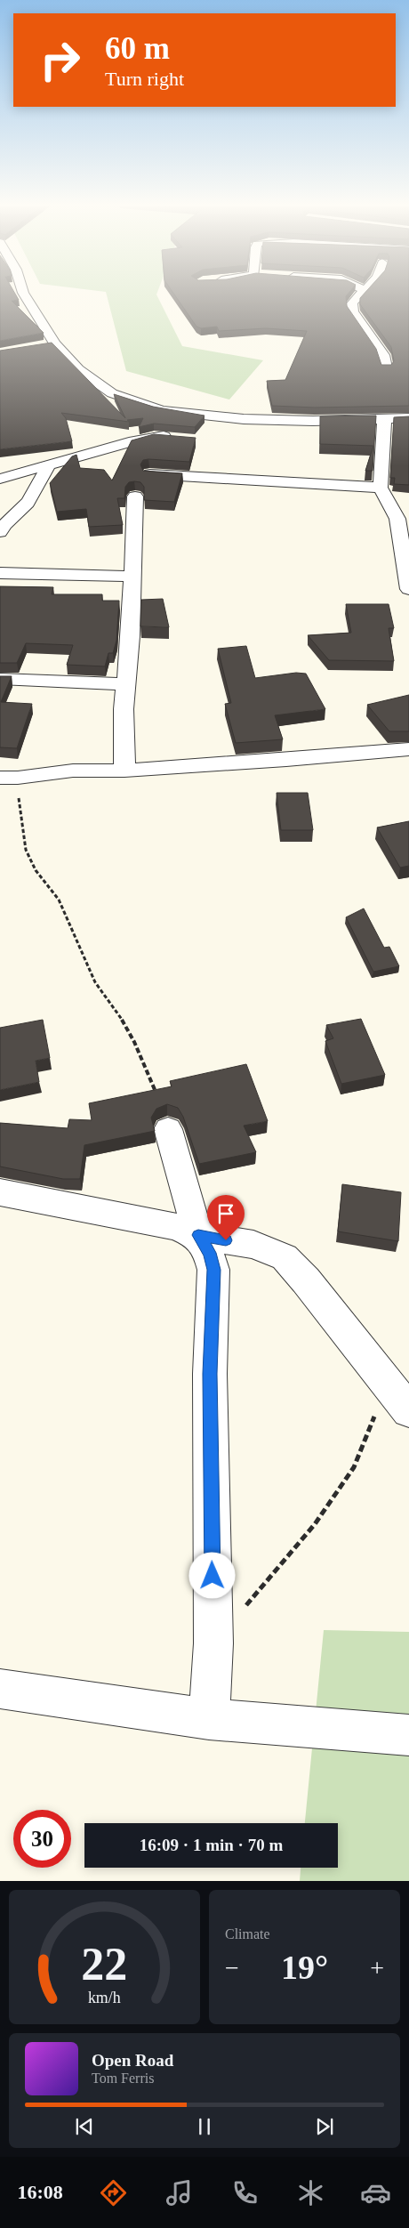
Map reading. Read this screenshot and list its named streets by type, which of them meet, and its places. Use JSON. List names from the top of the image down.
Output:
{
  "page": {
    "turn": ["60 m", "Turn right"],
    "limit": "30",
    "trip": "16:09 · 1 min · 70 m",
    "tile": "Climate",
    "heat": ["−", "19°", "+"],
    "song": ["Open Road", "Tom Ferris"],
    "tabs": "16:08",
    "gauge": ["22", "km/h"]
  }
}
